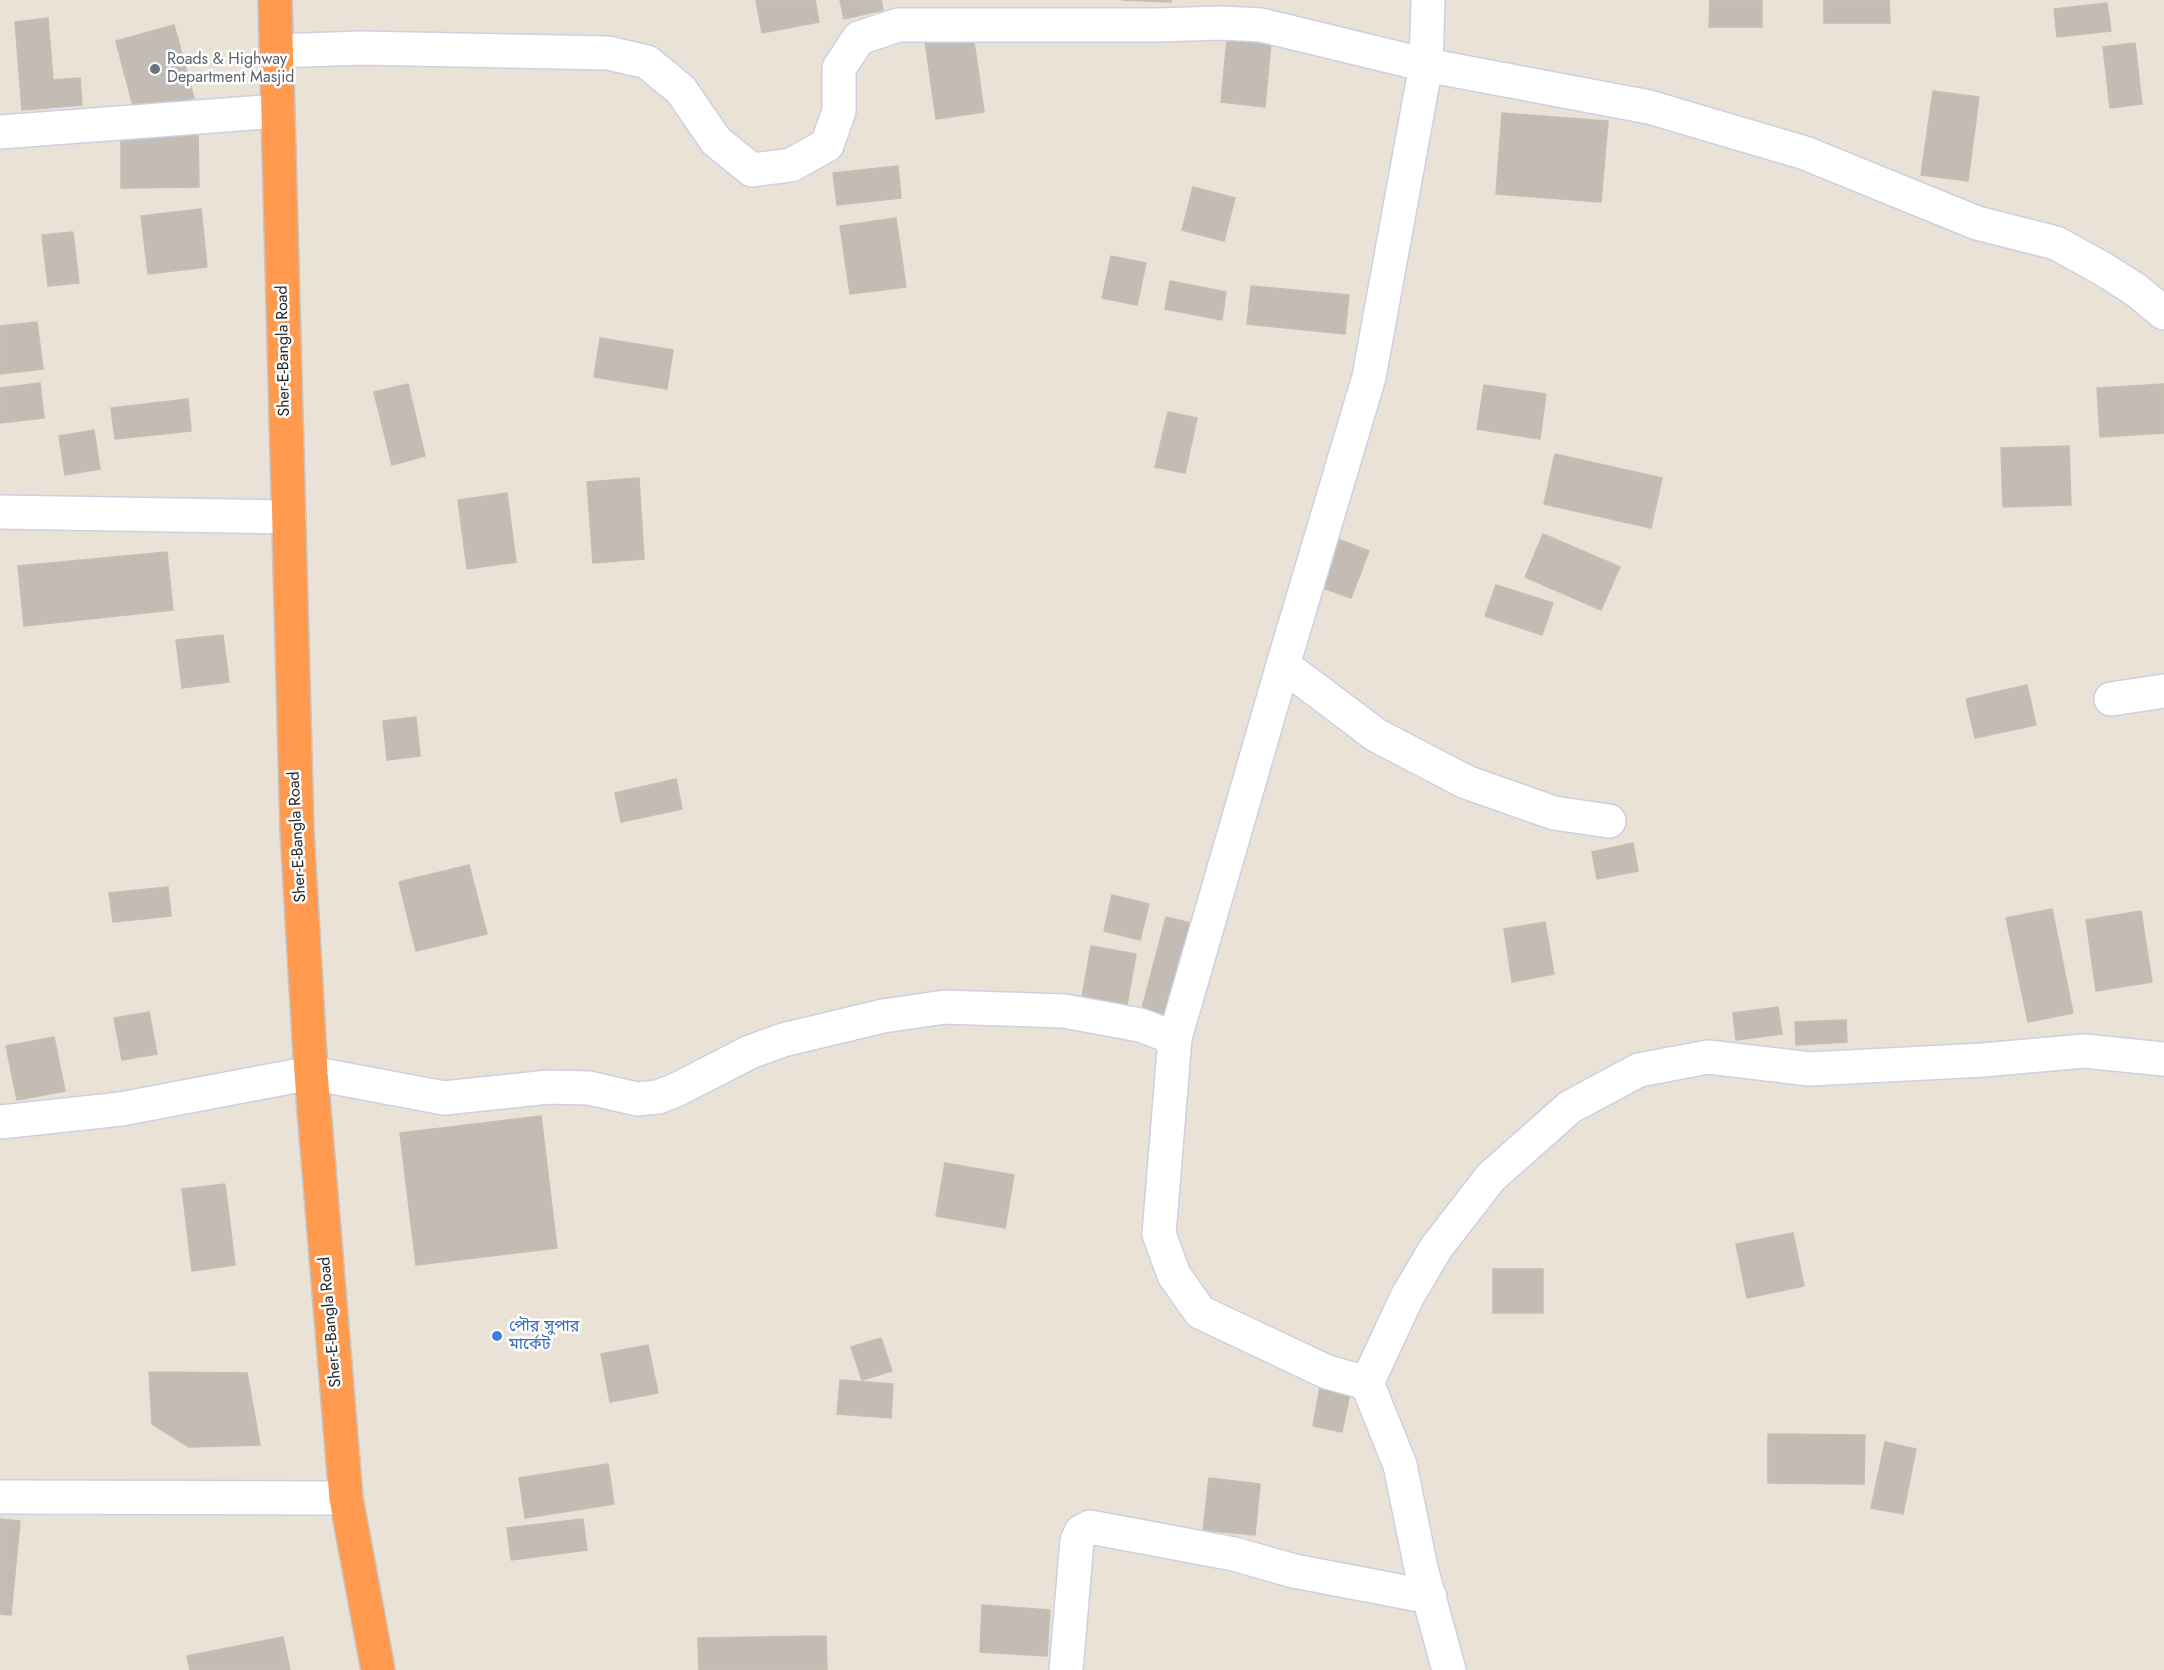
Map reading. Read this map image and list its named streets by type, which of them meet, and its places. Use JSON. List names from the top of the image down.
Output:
{
  "streets": {
    "highway": ["Sher-E-Bangla Road"]
  },
  "places": ["Roads & Highway Department Masjid", "পৌর সুপার মার্কেট"]
}
